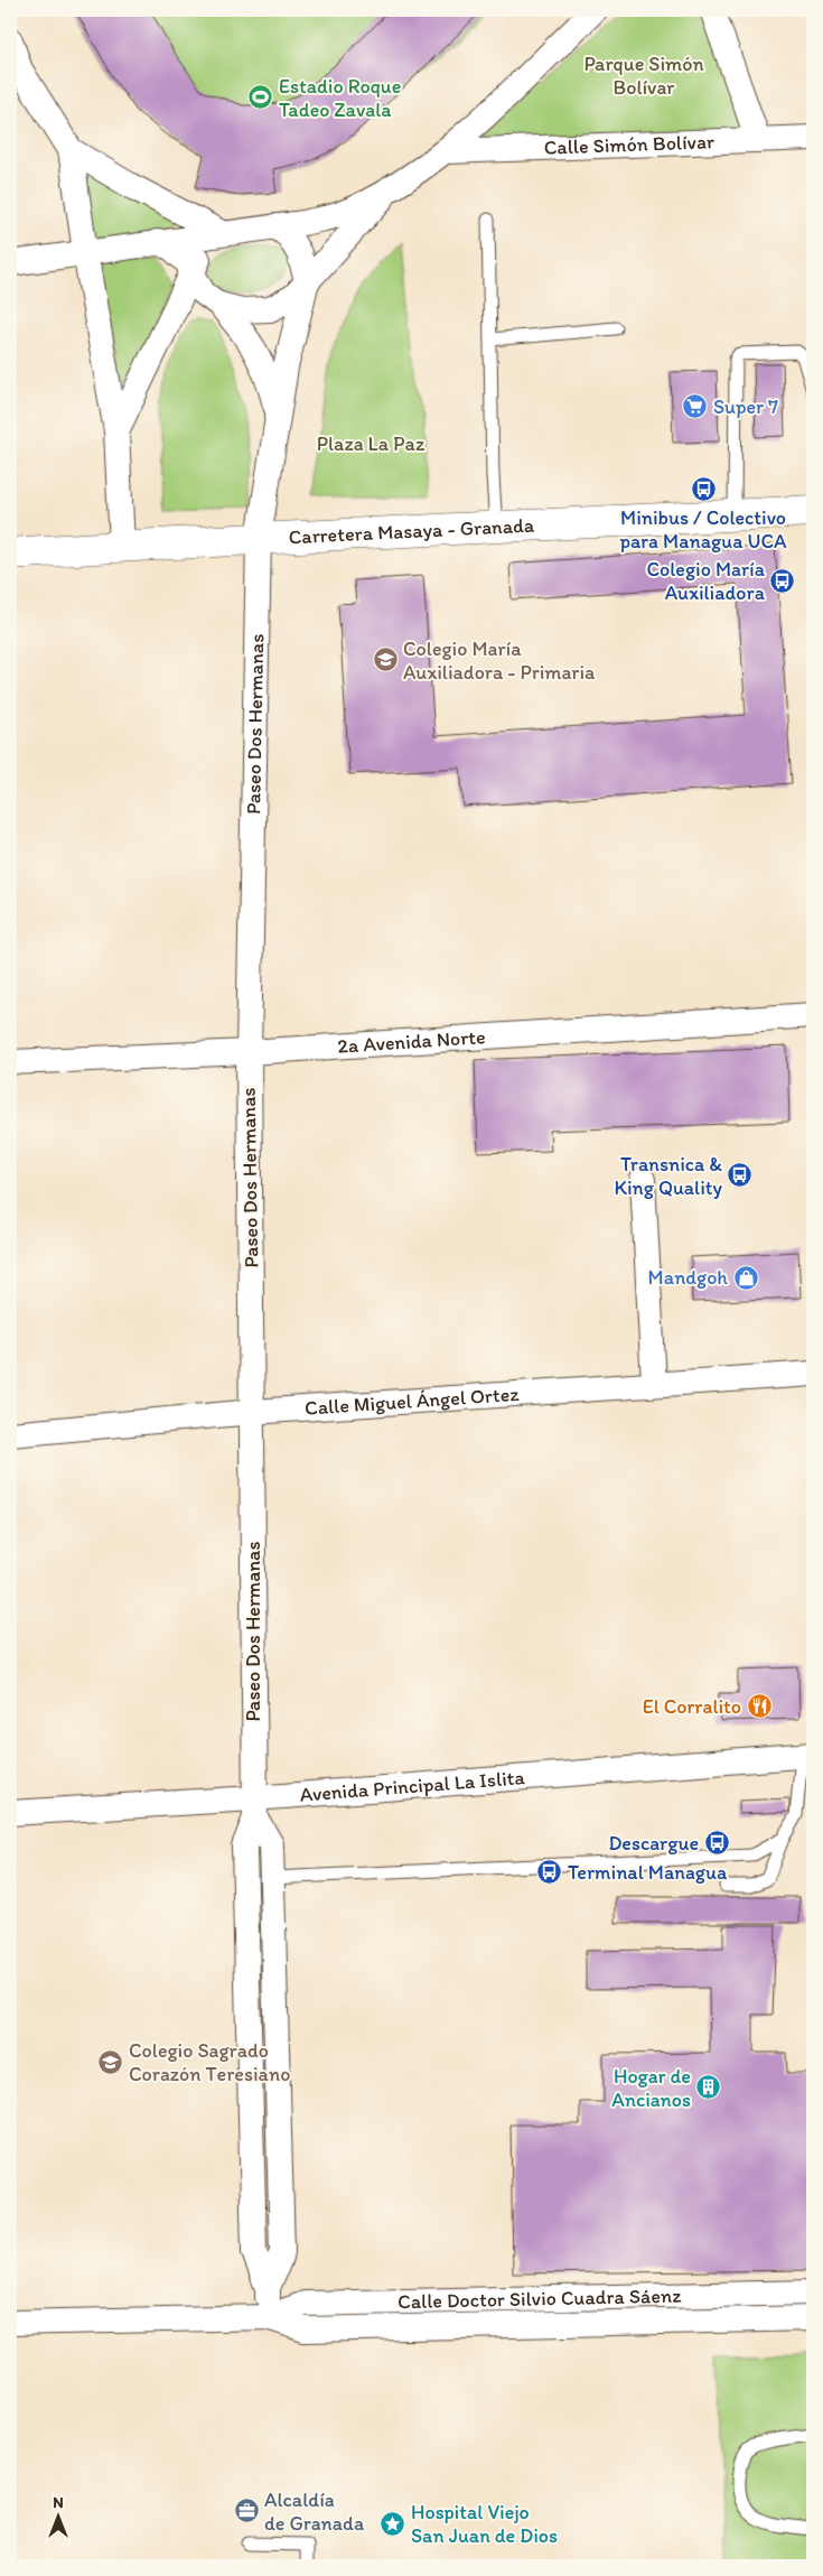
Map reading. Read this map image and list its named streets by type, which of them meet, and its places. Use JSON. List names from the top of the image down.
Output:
{
  "streets": {
    "highway": ["Carretera Masaya - Granada"],
    "street": [
      "Calle Simón Bolívar",
      "Paseo Dos Hermanas",
      "2a Avenida Norte",
      "Calle Miguel Ángel Ortez",
      "Avenida Principal La Islita",
      "Calle Doctor Silvio Cuadra Sáenz"
    ]
  },
  "crossings": [
    ["Carretera Masaya - Granada", "Paseo Dos Hermanas"],
    ["Paseo Dos Hermanas", "2a Avenida Norte"],
    ["Paseo Dos Hermanas", "Calle Miguel Ángel Ortez"],
    ["Paseo Dos Hermanas", "Avenida Principal La Islita"],
    ["Paseo Dos Hermanas", "Calle Doctor Silvio Cuadra Sáenz"]
  ],
  "parks": ["Parque Simón Bolívar", "Plaza La Paz"],
  "places": {
    "sports": ["Estadio Roque Tadeo Zavala"],
    "supermarket": ["Super 7"],
    "bus stop": [
      "Minibus / Colectivo para Managua UCA",
      "Colegio María Auxiliadora",
      "Transnica & King Quality",
      "Descargue",
      "Terminal Managua"
    ],
    "school or university": ["Colegio María Auxiliadora - Primaria", "Colegio Sagrado Corazón Teresiano"],
    "shop": ["Mandgoh"],
    "restaurant": ["El Corralito"],
    "building": ["Hogar de Ancianos"],
    "office": ["Alcaldía de Granada"],
    "place": ["Hospital Viejo San Juan de Dios"]
  },
  "north": "top"
}
